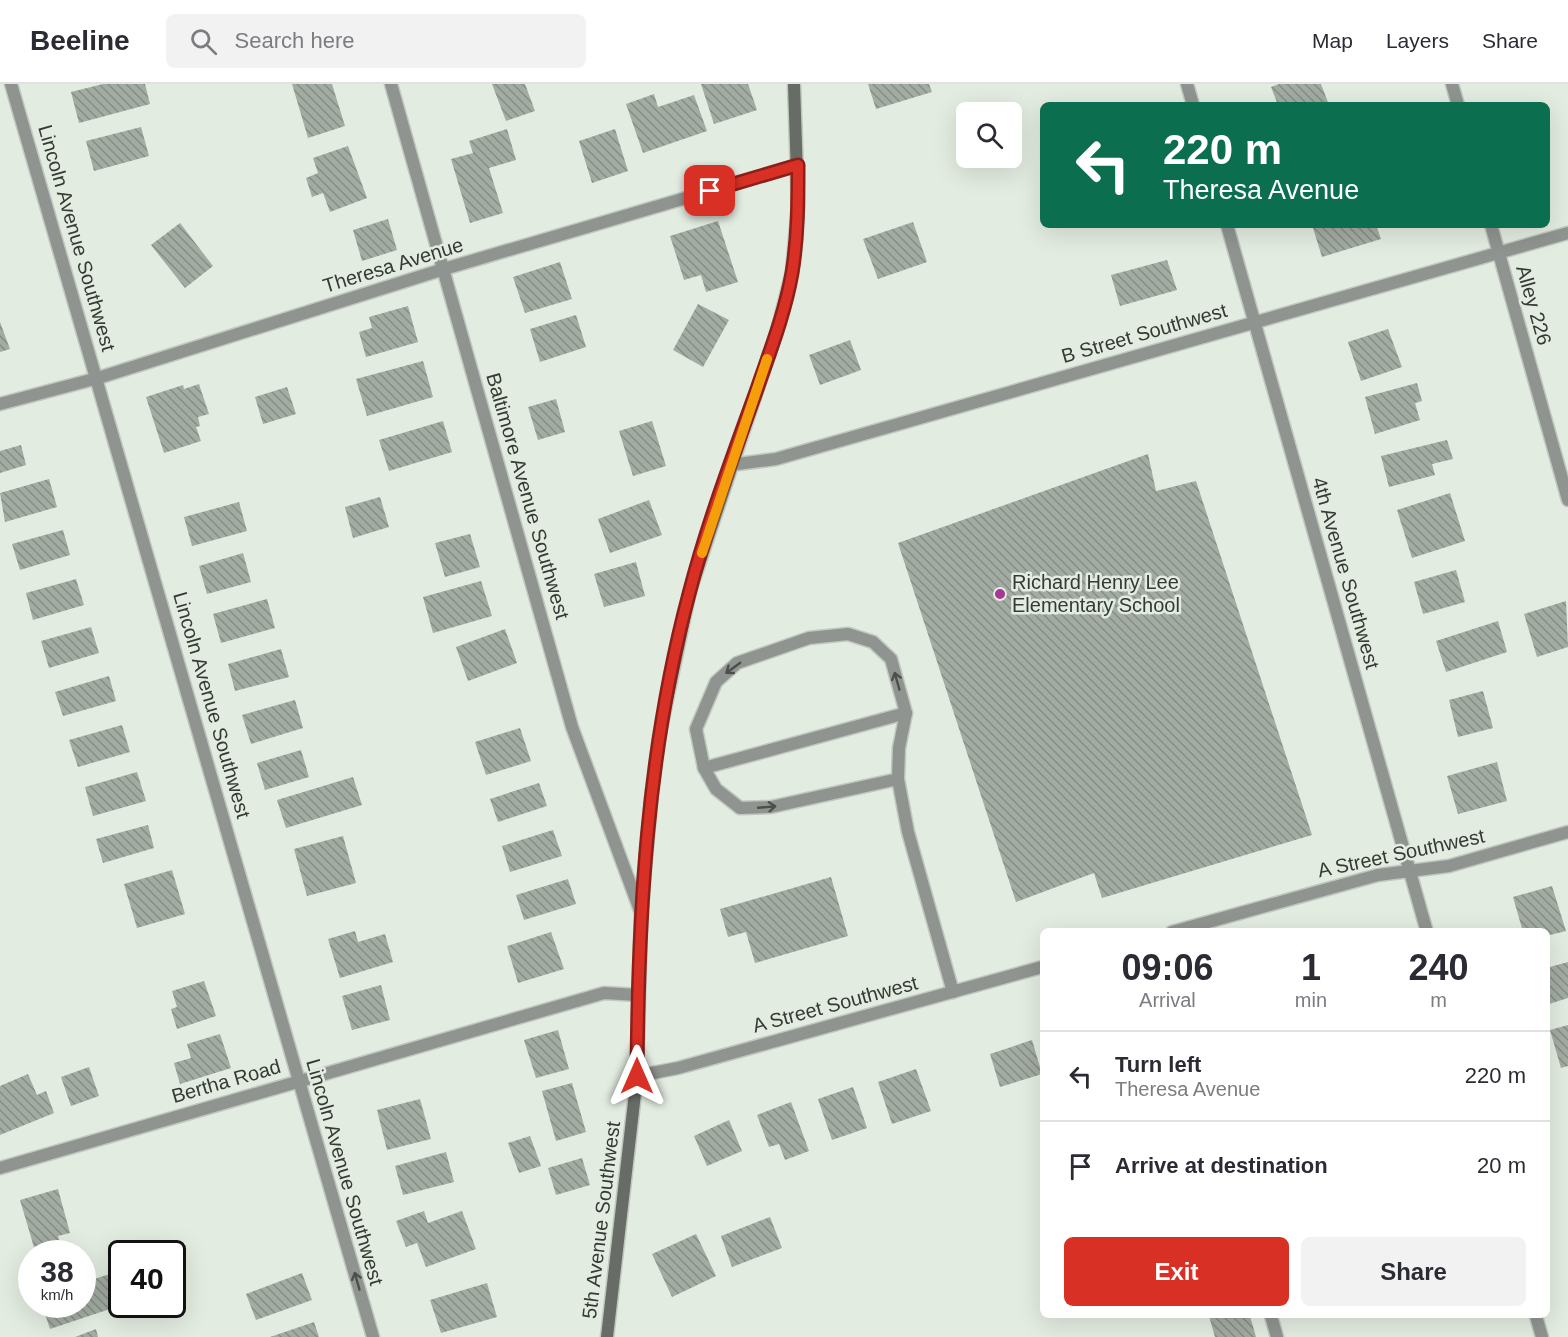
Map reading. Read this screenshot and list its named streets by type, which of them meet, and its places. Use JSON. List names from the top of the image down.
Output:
{
  "streets": {
    "street": [
      "Lincoln Avenue Southwest",
      "Theresa Avenue",
      "Alley 226",
      "B Street Southwest",
      "Baltimore Avenue Southwest",
      "4th Avenue Southwest",
      "A Street Southwest",
      "Bertha Road",
      "5th Avenue Southwest"
    ]
  },
  "crossings": [
    ["Lincoln Avenue Southwest", "Theresa Avenue"],
    ["Lincoln Avenue Southwest", "Bertha Road"],
    ["Theresa Avenue", "Baltimore Avenue Southwest"],
    ["Theresa Avenue", "5th Avenue Southwest"],
    ["Alley 226", "B Street Southwest"],
    ["B Street Southwest", "4th Avenue Southwest"],
    ["B Street Southwest", "5th Avenue Southwest"],
    ["Baltimore Avenue Southwest", "5th Avenue Southwest"],
    ["4th Avenue Southwest", "A Street Southwest"],
    ["A Street Southwest", "5th Avenue Southwest"],
    ["Bertha Road", "5th Avenue Southwest"]
  ],
  "places": ["Richard Henry Lee Elementary School"],
  "page": {
    "header": "Beeline",
    "search": "Search here",
    "nav": ["Map", "Layers", "Share"],
    "turn": ["220 m", "Theresa Avenue"],
    "eta": [
      "09:06",
      "Arrival",
      "1",
      "min",
      "240",
      "m"
    ],
    "list": [
      {
        "name": "Turn left",
        "note": "Theresa Avenue",
        "value": "220 m"
      },
      {
        "name": "Arrive at destination",
        "value": "20 m"
      }
    ],
    "buttons": ["Exit", "Share"],
    "speed": "38 km/h",
    "limit": "40"
  }
}
